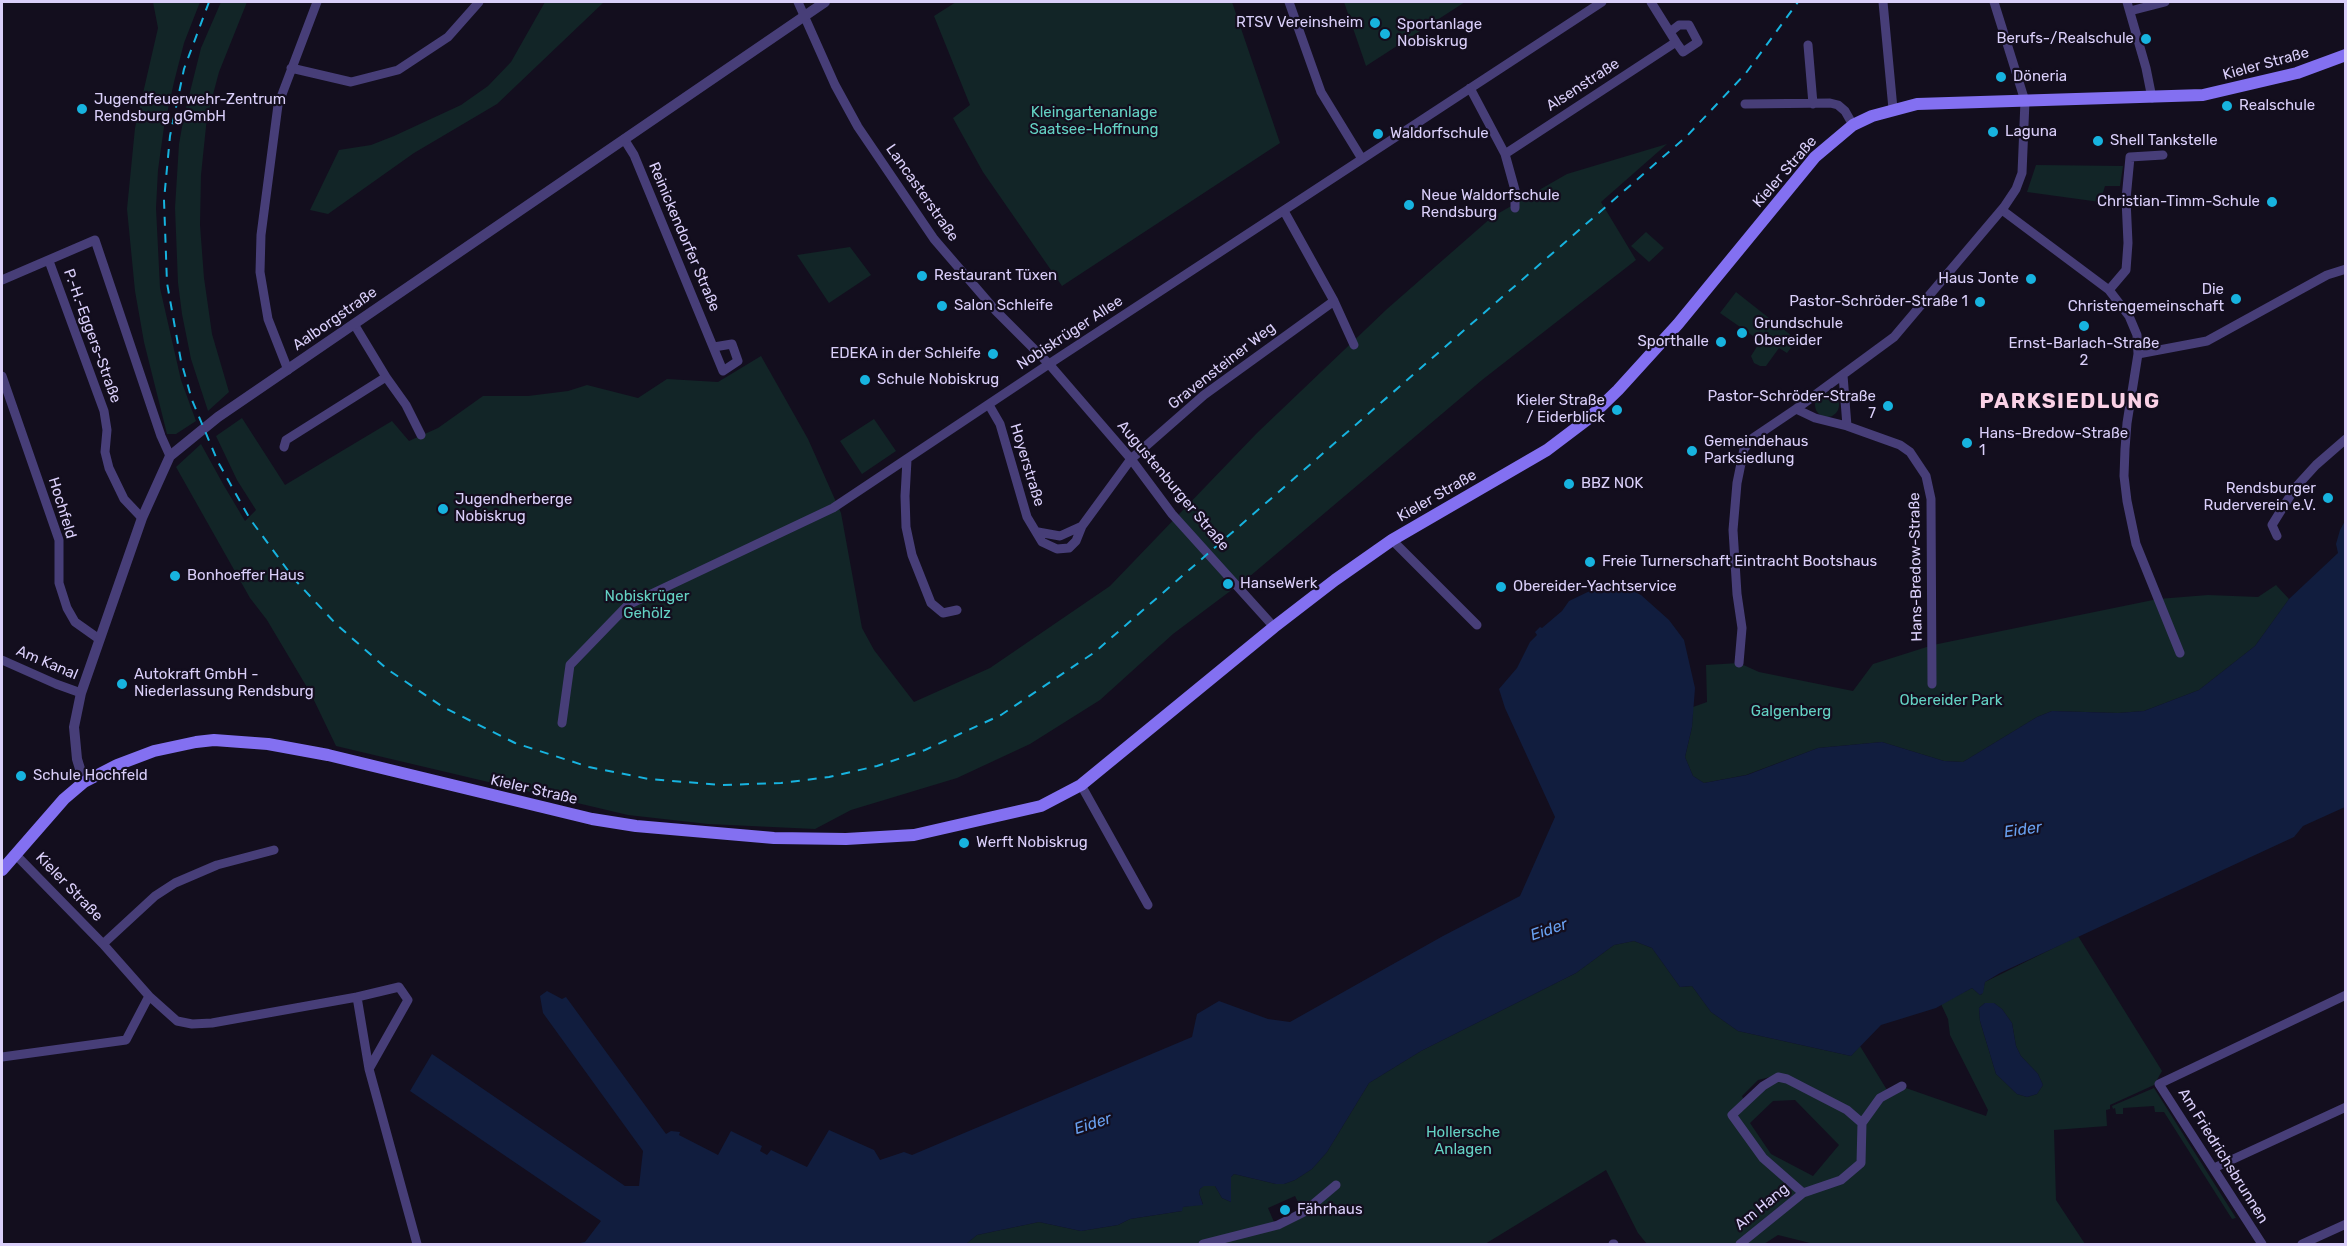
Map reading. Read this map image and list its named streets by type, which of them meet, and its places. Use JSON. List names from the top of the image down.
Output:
{
  "streets": {
    "main road": ["Kieler Straße"],
    "street": [
      "Alsenstraße",
      "Lancasterstraße",
      "Reinickendorfer Straße",
      "Aalborgstraße",
      "Nobiskrüger Allee",
      "P.-H.-Eggers-Straße",
      "Gravensteiner Weg",
      "Hoyerstraße",
      "Augustenburger Straße",
      "Hochfeld",
      "Hans-Bredow-Straße",
      "Am Kanal",
      "Am Friedrichsbrunnen",
      "Am Hang"
    ]
  },
  "crossings": [
    ["Kieler Straße", "Aalborgstraße"],
    ["Kieler Straße", "Augustenburger Straße"],
    ["Lancasterstraße", "Aalborgstraße"],
    ["Lancasterstraße", "Nobiskrüger Allee"],
    ["Lancasterstraße", "Augustenburger Straße"],
    ["Reinickendorfer Straße", "Aalborgstraße"],
    ["Aalborgstraße", "P.-H.-Eggers-Straße"],
    ["Aalborgstraße", "Hochfeld"],
    ["Aalborgstraße", "Am Kanal"],
    ["Nobiskrüger Allee", "Hoyerstraße"],
    ["Nobiskrüger Allee", "Augustenburger Straße"],
    ["Gravensteiner Weg", "Hoyerstraße"],
    ["Gravensteiner Weg", "Augustenburger Straße"],
    ["Hoyerstraße", "Augustenburger Straße"]
  ],
  "districts": ["PARKSIEDLUNG"],
  "water": ["Eider"],
  "parks": [
    "Kleingartenanlage Saatsee-Hoffnung",
    "Nobiskrüger Gehölz",
    "Obereider Park",
    "Galgenberg",
    "Hollersche Anlagen"
  ],
  "places": [
    "RTSV Vereinsheim",
    "Sportanlage Nobiskrug",
    "Berufs-/Realschule",
    "Döneria",
    "Realschule",
    "Jugendfeuerwehr-Zentrum Rendsburg gGmbH",
    "Laguna",
    "Waldorfschule",
    "Shell Tankstelle",
    "Christian-Timm-Schule",
    "Neue Waldorfschule Rendsburg",
    "Restaurant Tüxen",
    "Haus Jonte",
    "Die Christengemeinschaft",
    "Pastor-Schröder-Straße 1",
    "Salon Schleife",
    "Ernst-Barlach-Straße 2",
    "Grundschule Obereider",
    "Sporthalle",
    "EDEKA in der Schleife",
    "Schule Nobiskrug",
    "Pastor-Schröder-Straße 7",
    "Kieler Straße / Eiderblick",
    "Hans-Bredow-Straße 1",
    "Gemeindehaus Parksiedlung",
    "BBZ NOK",
    "Rendsburger Ruderverein e.V.",
    "Jugendherberge Nobiskrug",
    "Freie Turnerschaft Eintracht Bootshaus",
    "Bonhoeffer Haus",
    "HanseWerk",
    "Obereider-Yachtservice",
    "Autokraft GmbH - Niederlassung Rendsburg",
    "Schule Hochfeld",
    "Werft Nobiskrug",
    "Fährhaus"
  ]
}
